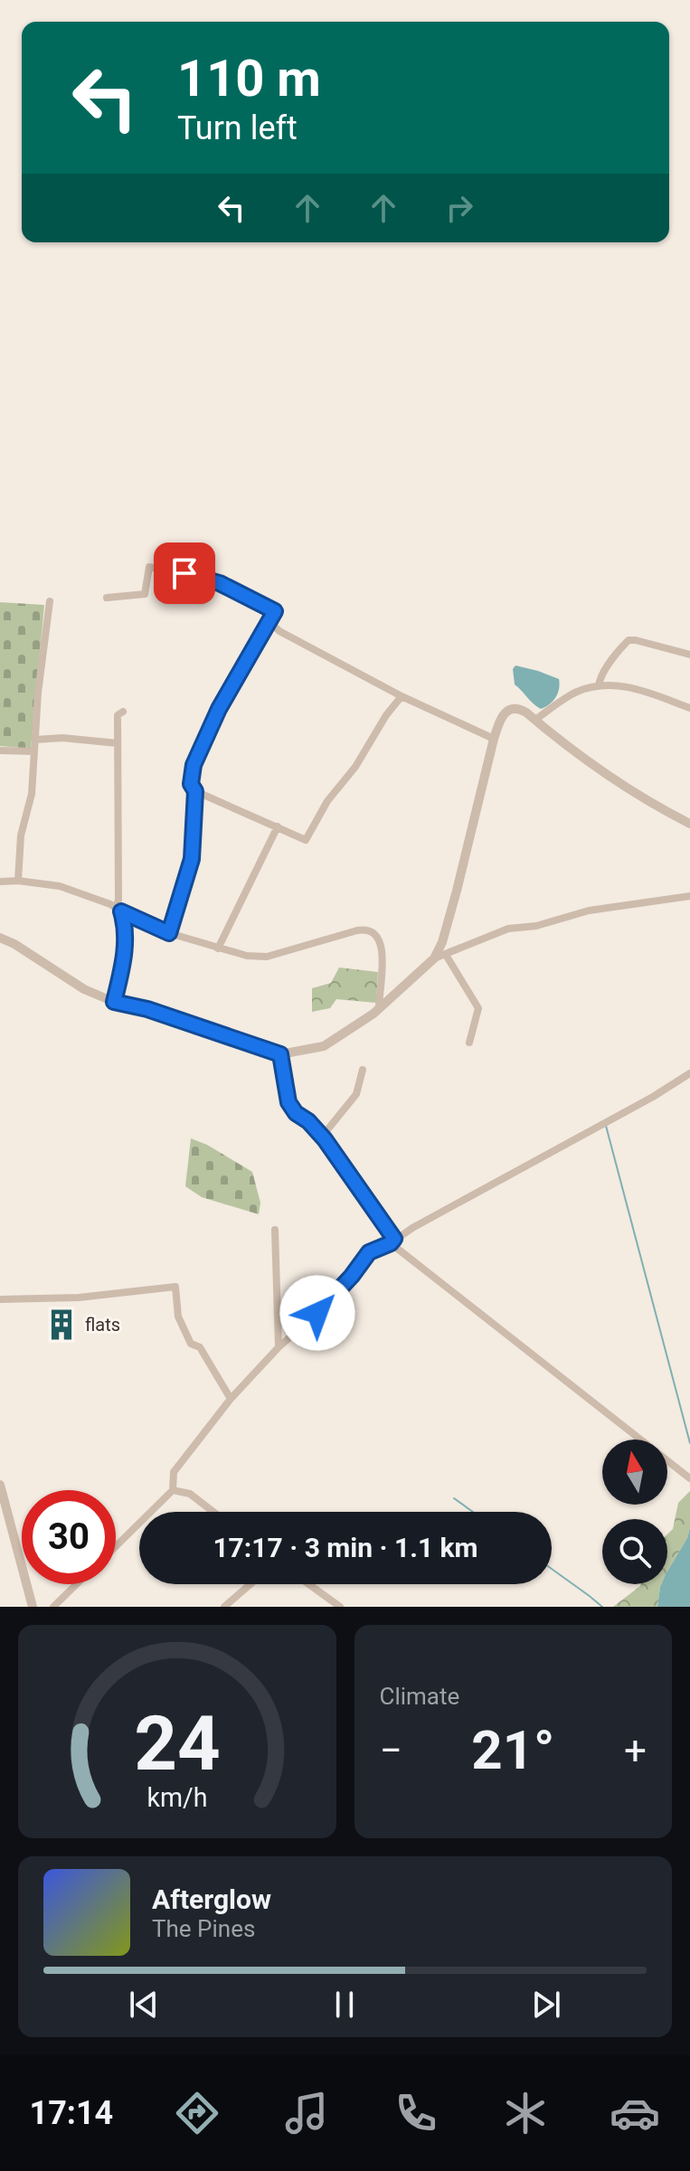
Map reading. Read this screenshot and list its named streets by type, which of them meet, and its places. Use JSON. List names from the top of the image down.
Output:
{
  "places": {
    "building": ["flats"]
  },
  "north": "top",
  "page": {
    "turn": ["110 m", "Turn left"],
    "limit": "30",
    "trip": "17:17 · 3 min · 1.1 km",
    "tile": "Climate",
    "heat": ["−", "21°", "+"],
    "song": ["Afterglow", "The Pines"],
    "tabs": "17:14",
    "gauge": ["24", "km/h"]
  }
}
